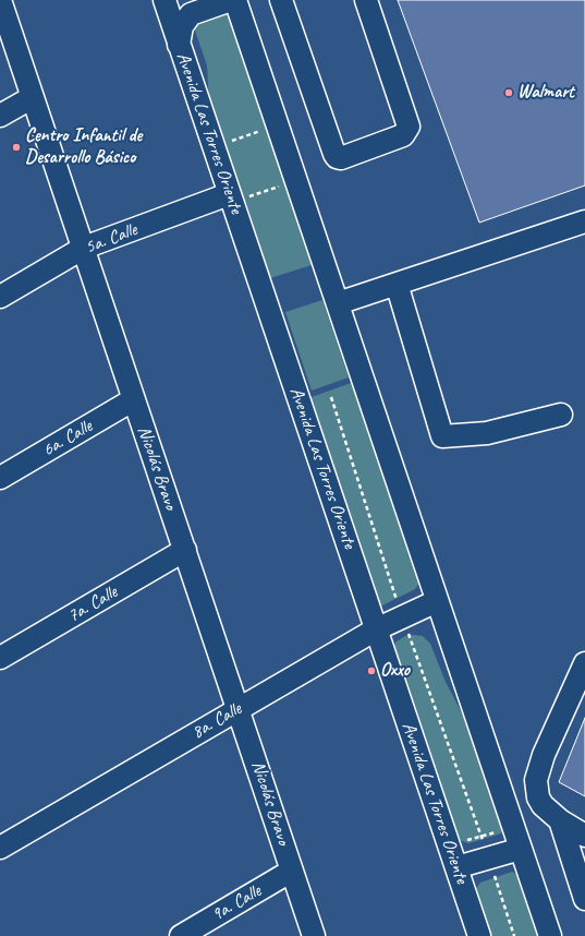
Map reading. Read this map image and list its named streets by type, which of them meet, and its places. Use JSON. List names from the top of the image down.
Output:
{
  "streets": {
    "street": [
      "Avenida Las Torres Oriente",
      "5a. Calle",
      "6a. Calle",
      "Nicolás Bravo",
      "7a. Calle",
      "8a. Calle",
      "9a. Calle"
    ]
  },
  "crossings": [
    ["Avenida Las Torres Oriente", "5a. Calle"],
    ["Avenida Las Torres Oriente", "8a. Calle"],
    ["5a. Calle", "Nicolás Bravo"],
    ["6a. Calle", "Nicolás Bravo"],
    ["Nicolás Bravo", "7a. Calle"],
    ["Nicolás Bravo", "8a. Calle"],
    ["Nicolás Bravo", "9a. Calle"]
  ],
  "places": ["Walmart", "Centro Infantil de Desarrollo Básico", "Oxxo"]
}
